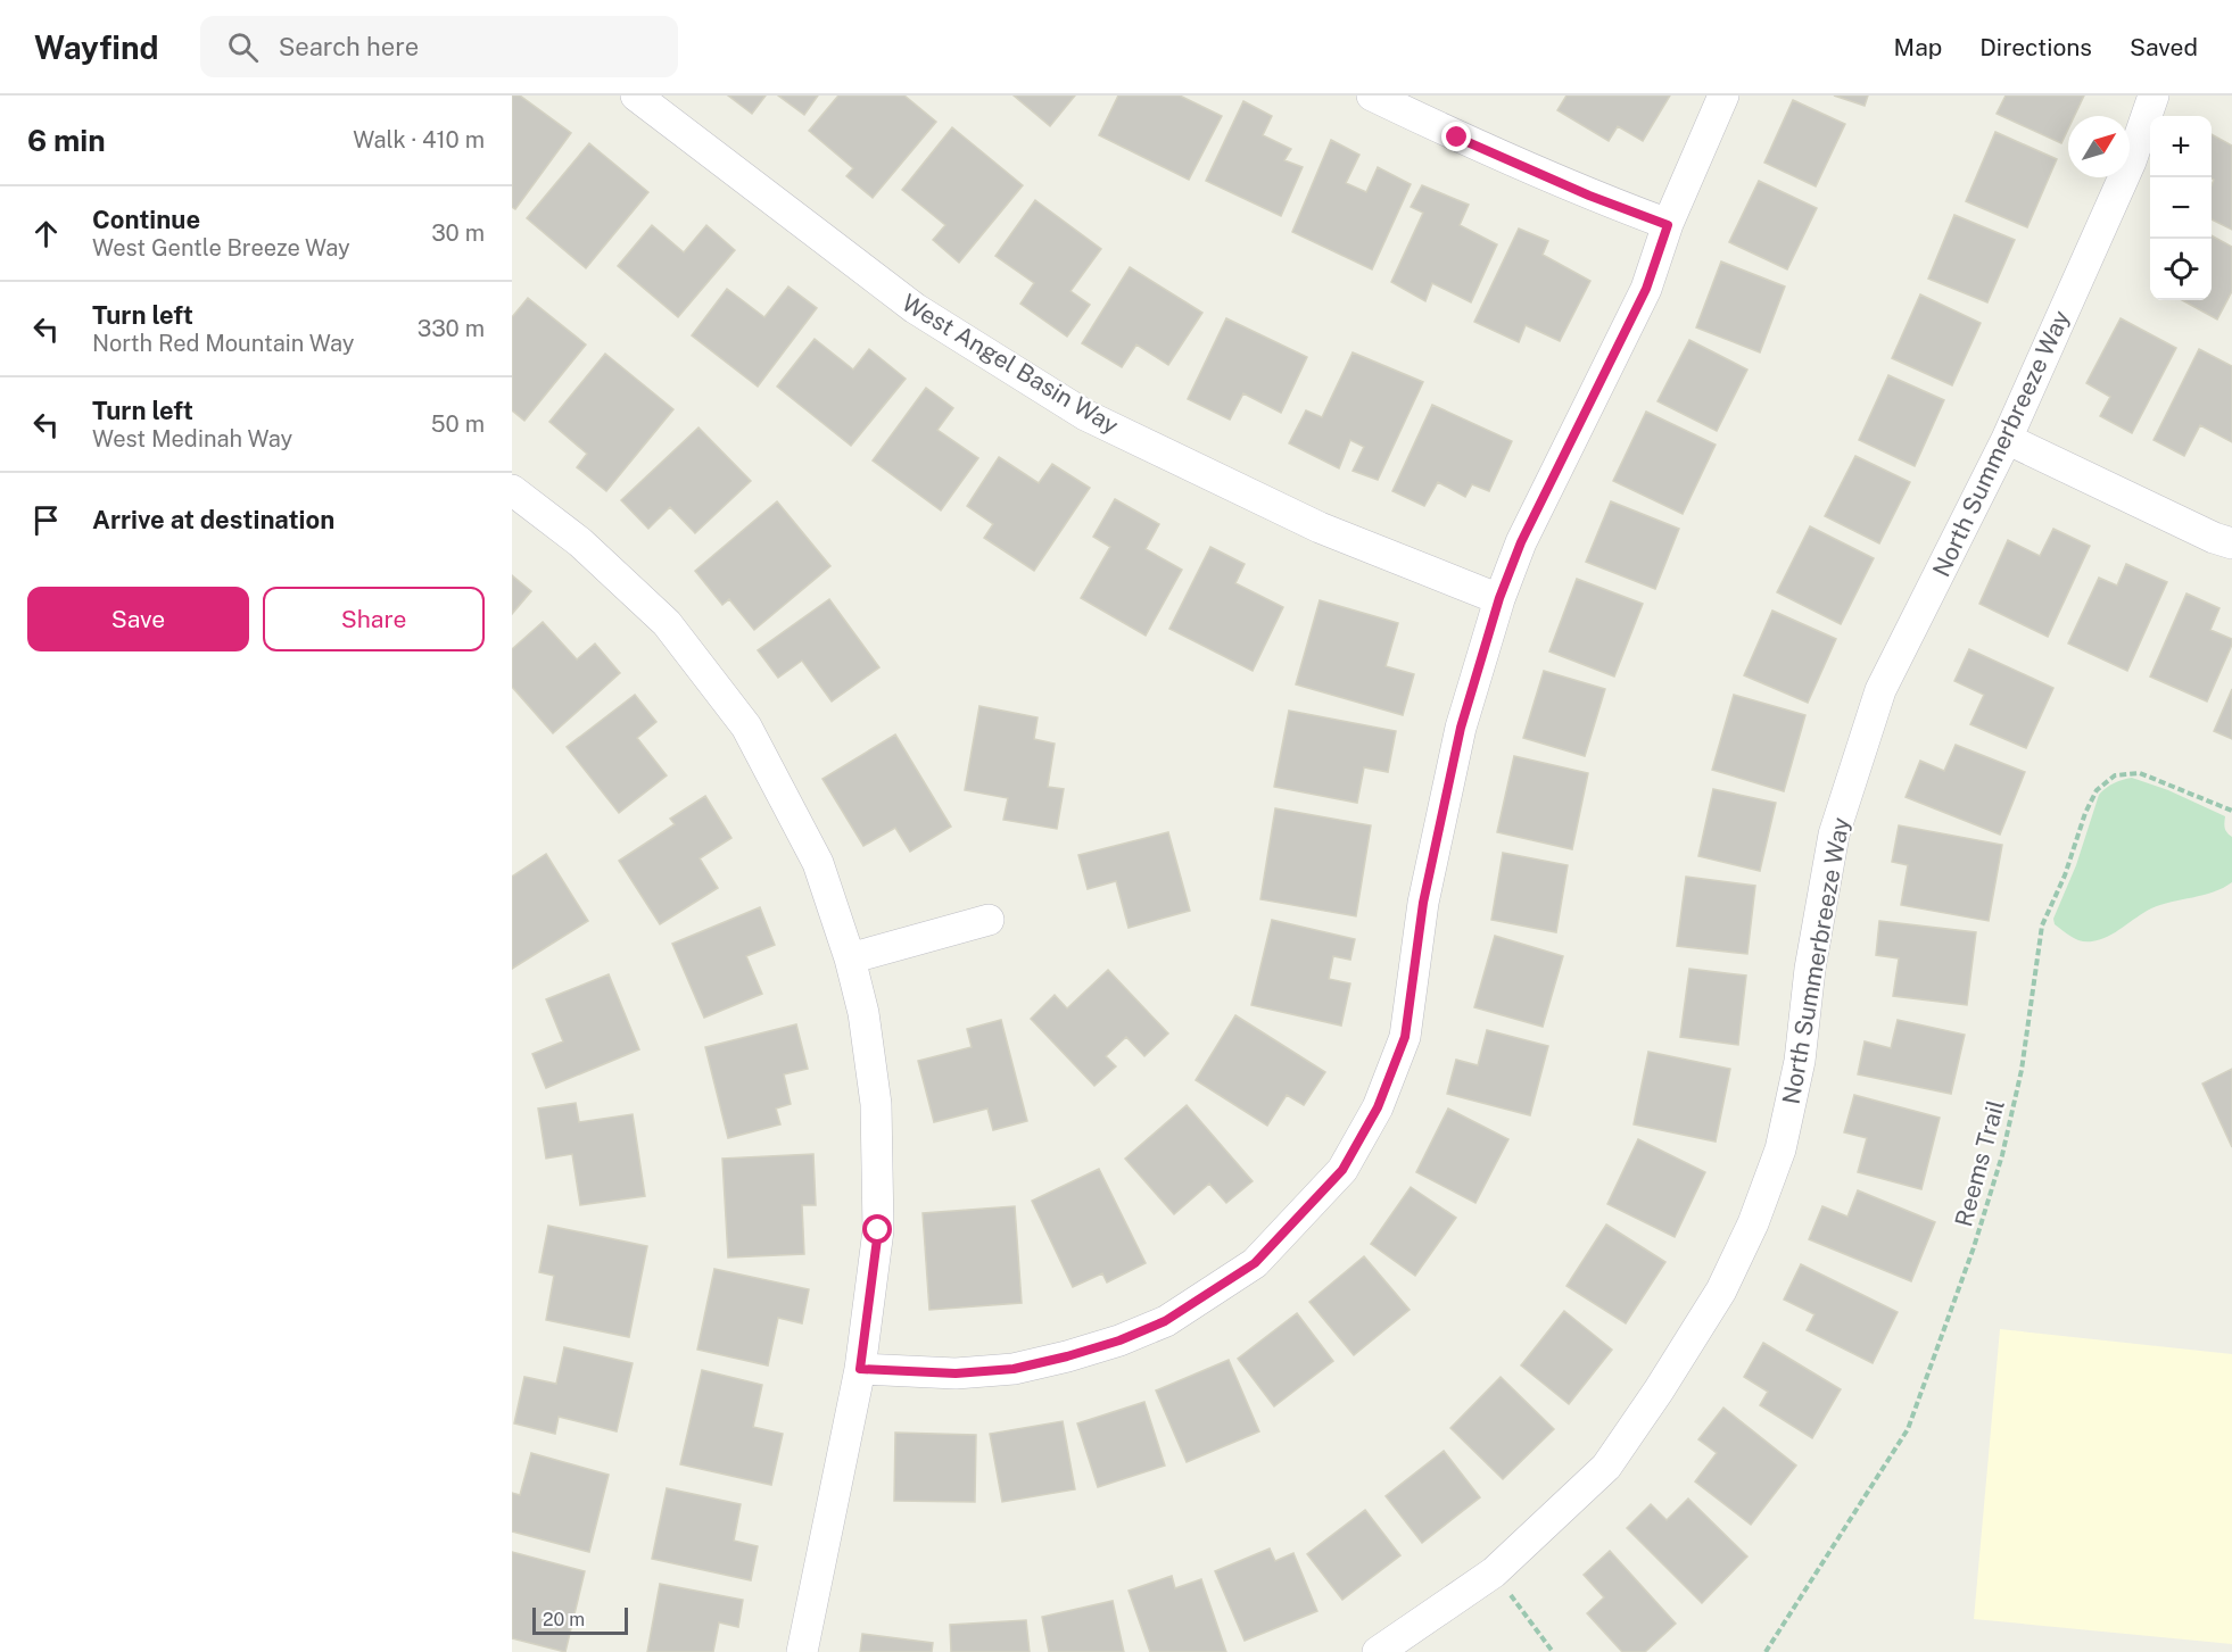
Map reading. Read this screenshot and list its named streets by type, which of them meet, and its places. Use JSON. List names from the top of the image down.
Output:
{
  "streets": {
    "street": ["West Angel Basin Way", "North Summerbreeze Way"],
    "path": ["Reems Trail"]
  },
  "scale_bar": "20 m",
  "north": "top right",
  "page": {
    "header": "Wayfind",
    "search": "Search here",
    "nav": ["Map", "Directions", "Saved"],
    "heading": ["6 min", "Walk · 410 m"],
    "map_buttons": ["+", "−"],
    "list": [
      ["Continue", "West Gentle Breeze Way", "30 m"],
      ["Turn left", "North Red Mountain Way", "330 m"],
      ["Turn left", "West Medinah Way", "50 m"],
      "Arrive at destination"
    ],
    "buttons": ["Save", "Share"],
    "scale": "20 m"
  }
}
